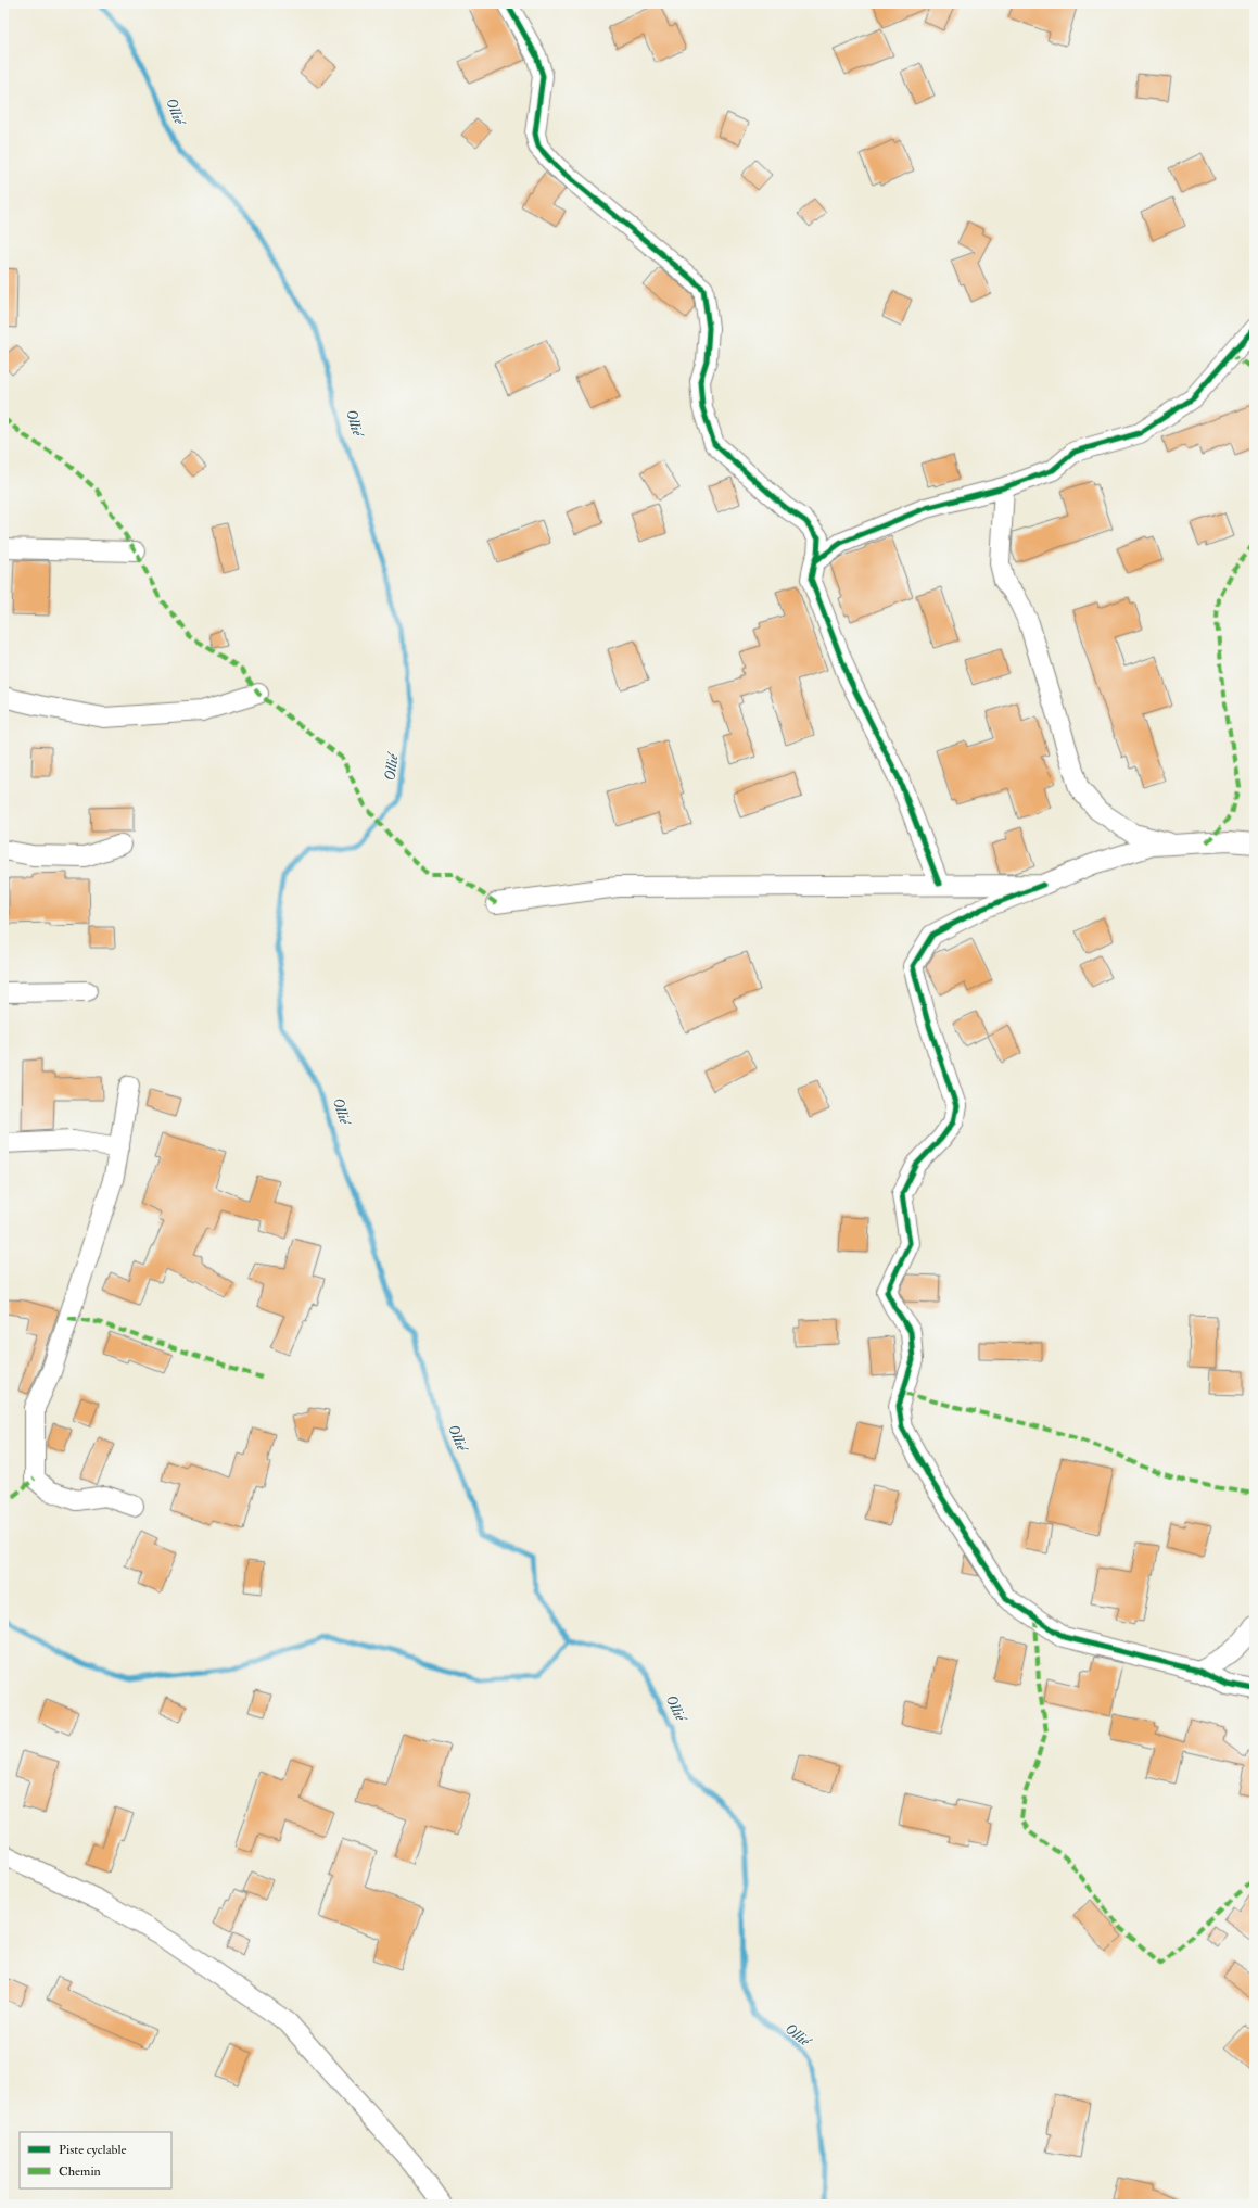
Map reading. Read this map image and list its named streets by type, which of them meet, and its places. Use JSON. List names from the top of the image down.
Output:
{
  "water": ["Ollié"],
  "legend": ["Piste cyclable", "Chemin"]
}
